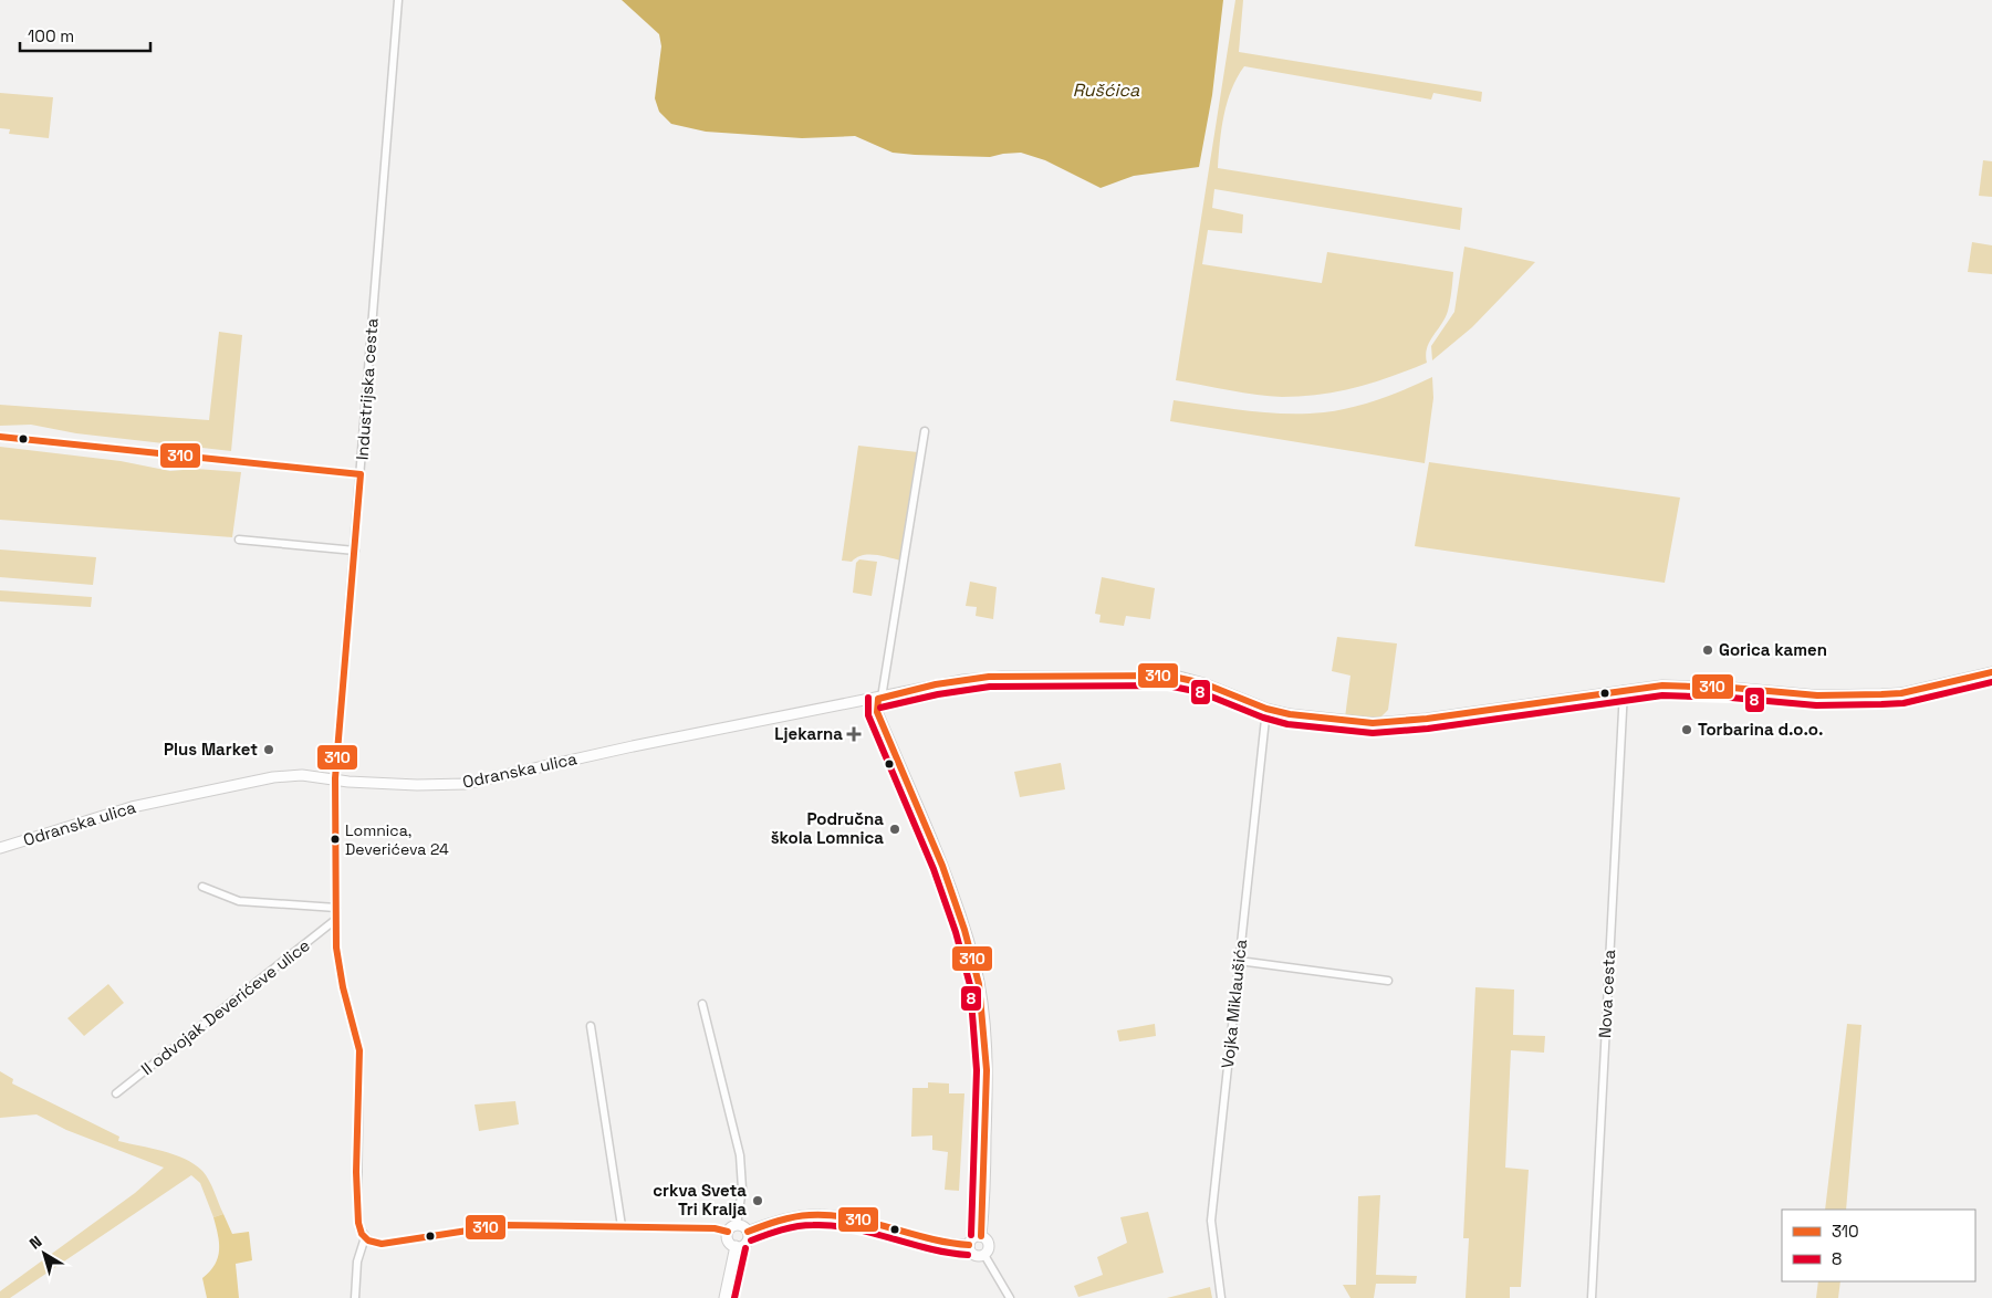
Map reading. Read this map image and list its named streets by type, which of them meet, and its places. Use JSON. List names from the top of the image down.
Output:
{
  "streets": {
    "street": [
      "Industrijska cesta",
      "Odranska ulica",
      "Nova cesta",
      "Vojka Miklaušića",
      "II odvojak Deverićeve ulice"
    ]
  },
  "crossings": [
    ["Industrijska cesta", "Odranska ulica"],
    ["Industrijska cesta", "II odvojak Deverićeve ulice"],
    ["Odranska ulica", "Nova cesta"],
    ["Odranska ulica", "Vojka Miklaušića"]
  ],
  "water": ["Rušćica"],
  "places": {
    "other": [
      "Gorica kamen",
      "Torbarina d.o.o.",
      "Plus Market",
      "Područna škola Lomnica",
      "Lomnica, Deverićeva 24",
      "crkva Sveta Tri Kralja"
    ],
    "health": ["Ljekarna"]
  },
  "lines": ["transit line 310", "transit line 8"],
  "legend": ["310", "8"],
  "scale_bar": "100 m",
  "north": "top left"
}
